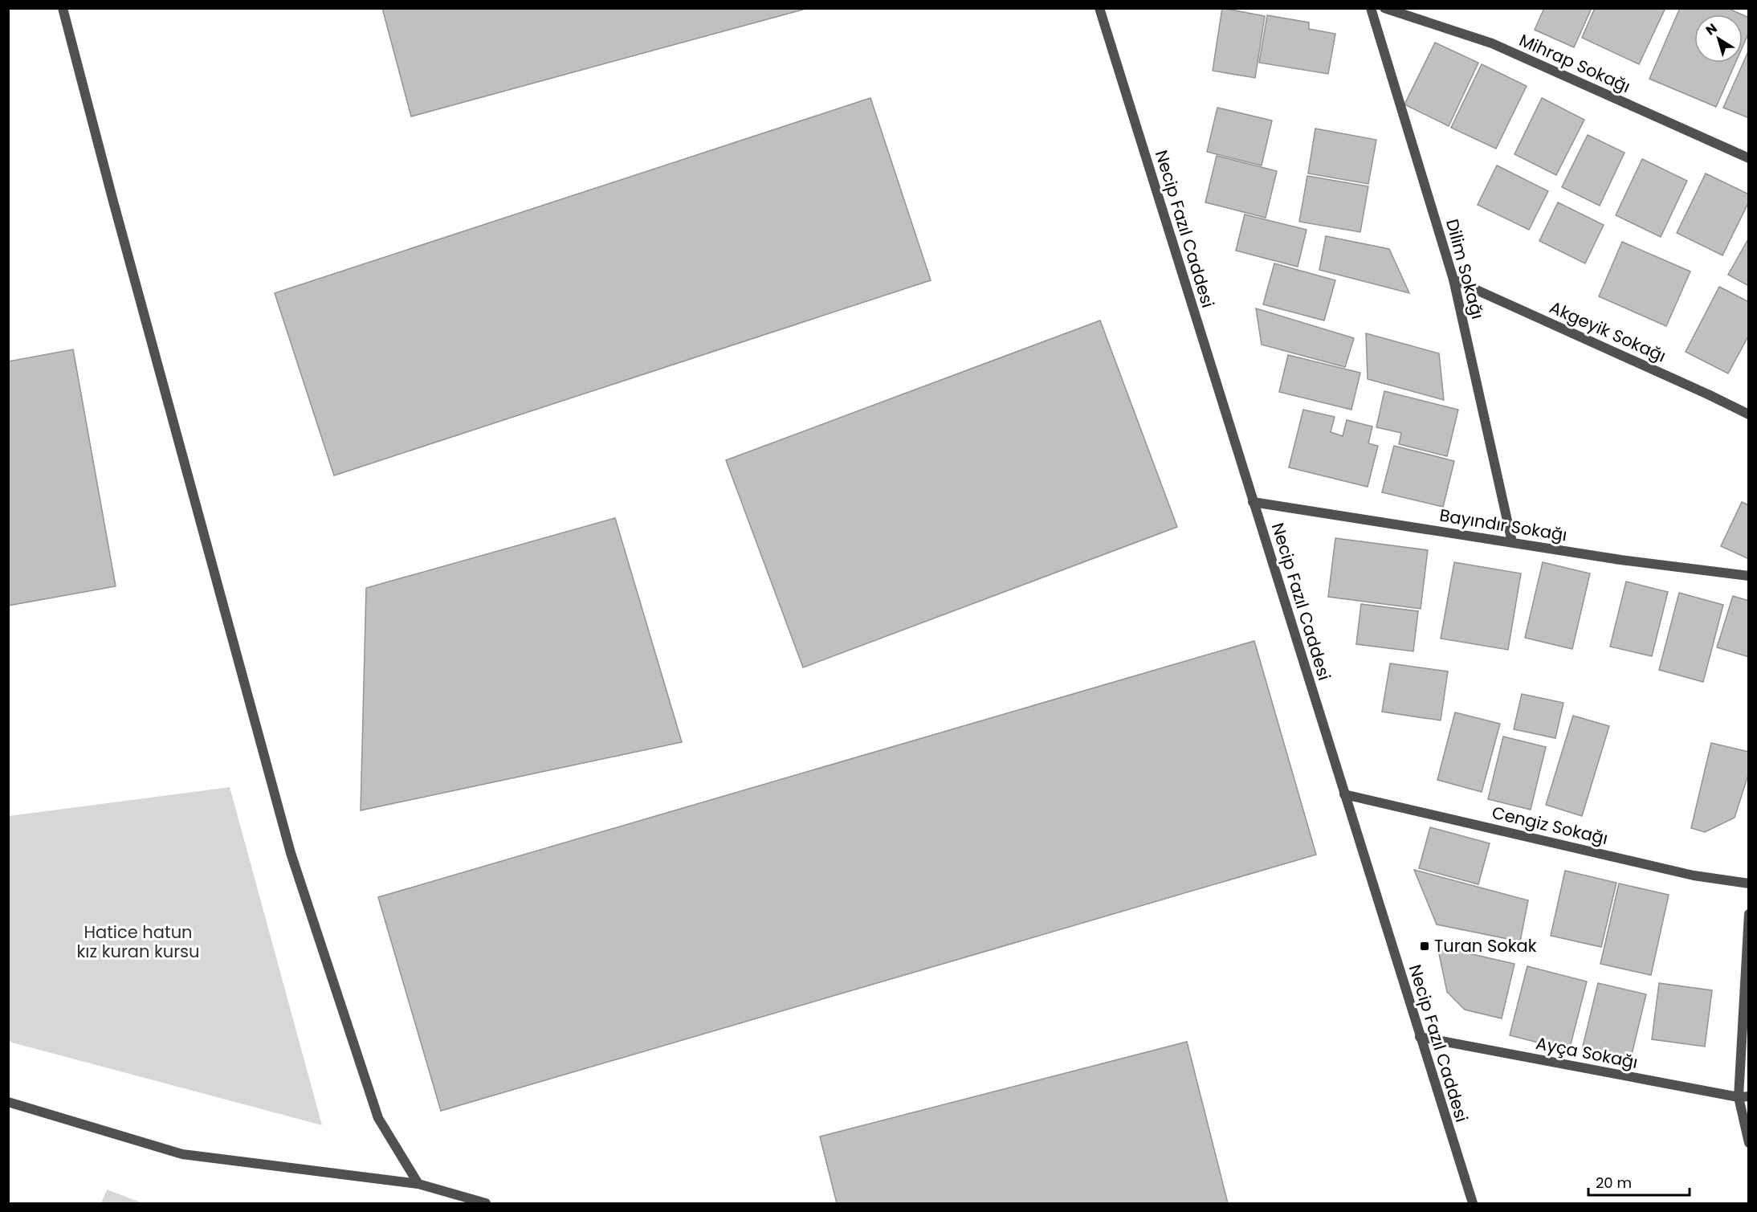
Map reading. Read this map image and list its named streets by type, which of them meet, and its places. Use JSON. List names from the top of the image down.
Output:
{
  "streets": {
    "street": [
      "Mihrap Sokağı",
      "Necip Fazıl Caddesi",
      "Dilim Sokağı",
      "Akgeyik Sokağı",
      "Bayındır Sokağı",
      "Cengiz Sokağı",
      "Ayça Sokağı"
    ]
  },
  "crossings": [
    ["Necip Fazıl Caddesi", "Bayındır Sokağı"],
    ["Necip Fazıl Caddesi", "Cengiz Sokağı"],
    ["Necip Fazıl Caddesi", "Ayça Sokağı"],
    ["Dilim Sokağı", "Akgeyik Sokağı"],
    ["Dilim Sokağı", "Bayındır Sokağı"]
  ],
  "parks": ["Hatice hatun kız kuran kursu"],
  "places": {
    "transit": ["Turan Sokak"]
  },
  "scale_bar": "20 m",
  "north": "top left"
}
